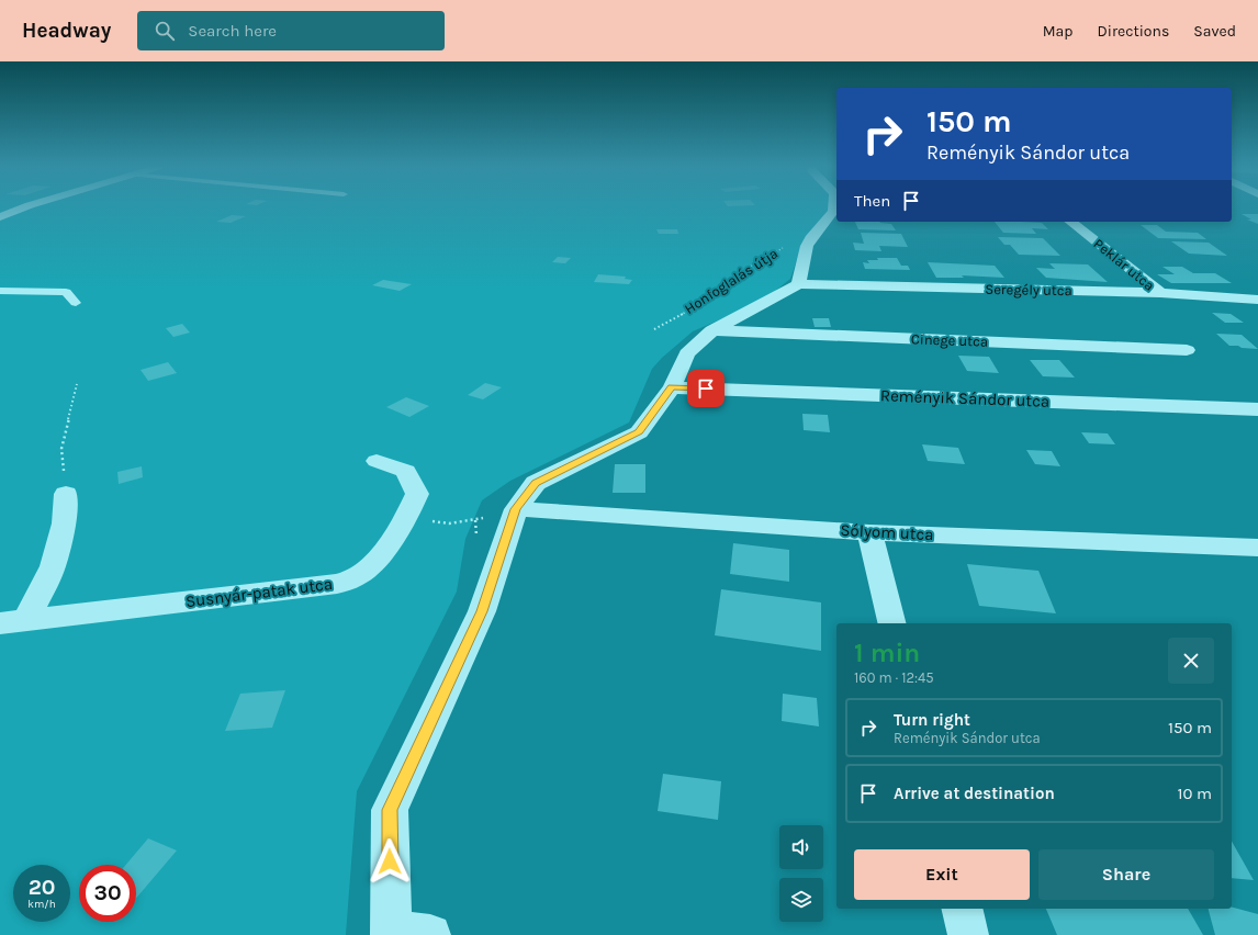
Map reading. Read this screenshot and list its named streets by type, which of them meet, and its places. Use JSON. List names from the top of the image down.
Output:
{
  "streets": {
    "street": [
      "Peklár utca",
      "Honfoglalás útja",
      "Seregély utca",
      "Cinege utca",
      "Reményik Sándor utca",
      "Sólyom utca",
      "Susnyár-patak utca"
    ]
  },
  "crossings": [
    ["Peklár utca", "Seregély utca"],
    ["Honfoglalás útja", "Seregély utca"],
    ["Honfoglalás útja", "Cinege utca"],
    ["Honfoglalás útja", "Reményik Sándor utca"],
    ["Honfoglalás útja", "Sólyom utca"]
  ],
  "page": {
    "header": "Headway",
    "search": "Search here",
    "nav": ["Map", "Directions", "Saved"],
    "turn": ["150 m", "Reményik Sándor utca"],
    "then": "Then",
    "heading": ["1 min", "160 m · 12:45"],
    "list": [
      {
        "name": "Turn right",
        "note": "Reményik Sándor utca",
        "value": "150 m"
      },
      {
        "name": "Arrive at destination",
        "value": "10 m"
      }
    ],
    "buttons": ["Exit", "Share"],
    "speed": "20 km/h",
    "limit": "30"
  }
}
